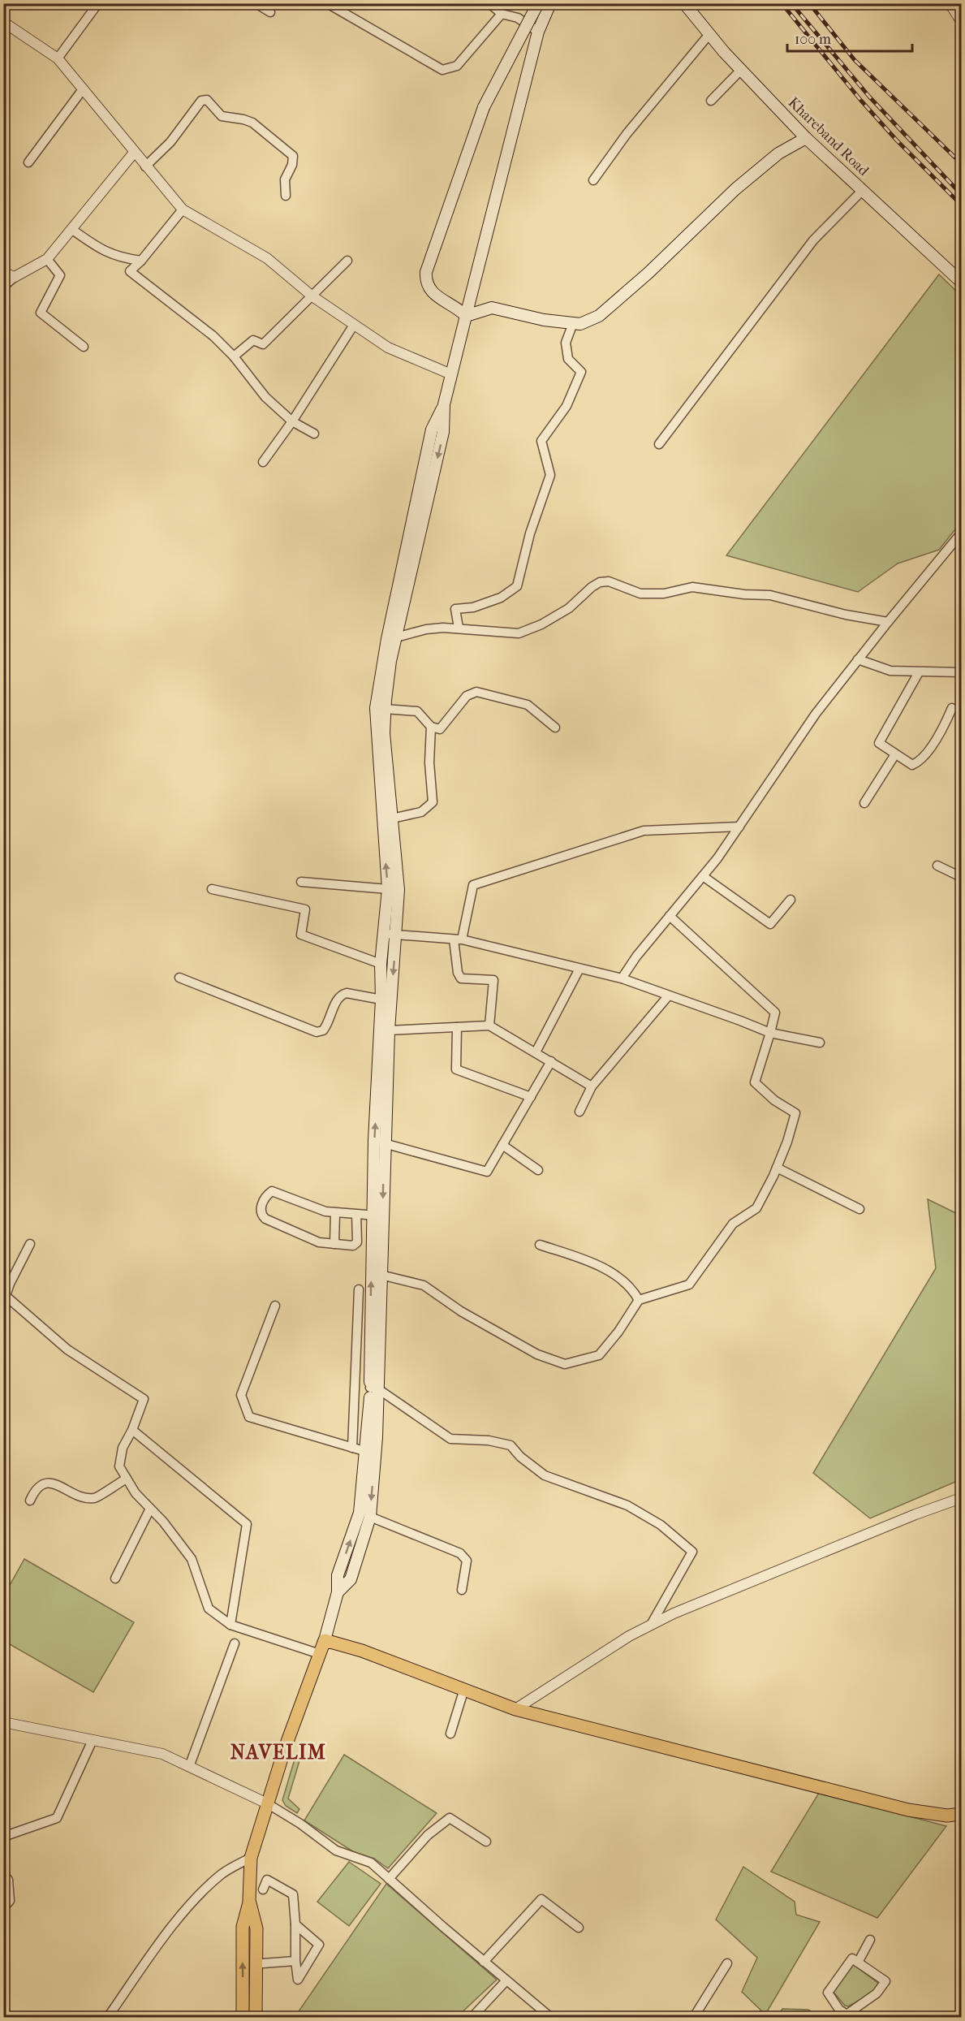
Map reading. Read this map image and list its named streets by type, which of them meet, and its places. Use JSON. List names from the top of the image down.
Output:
{
  "streets": {
    "main road": ["Khareband Road"]
  },
  "districts": ["NAVELIM"],
  "scale_bar": "100 m"
}
